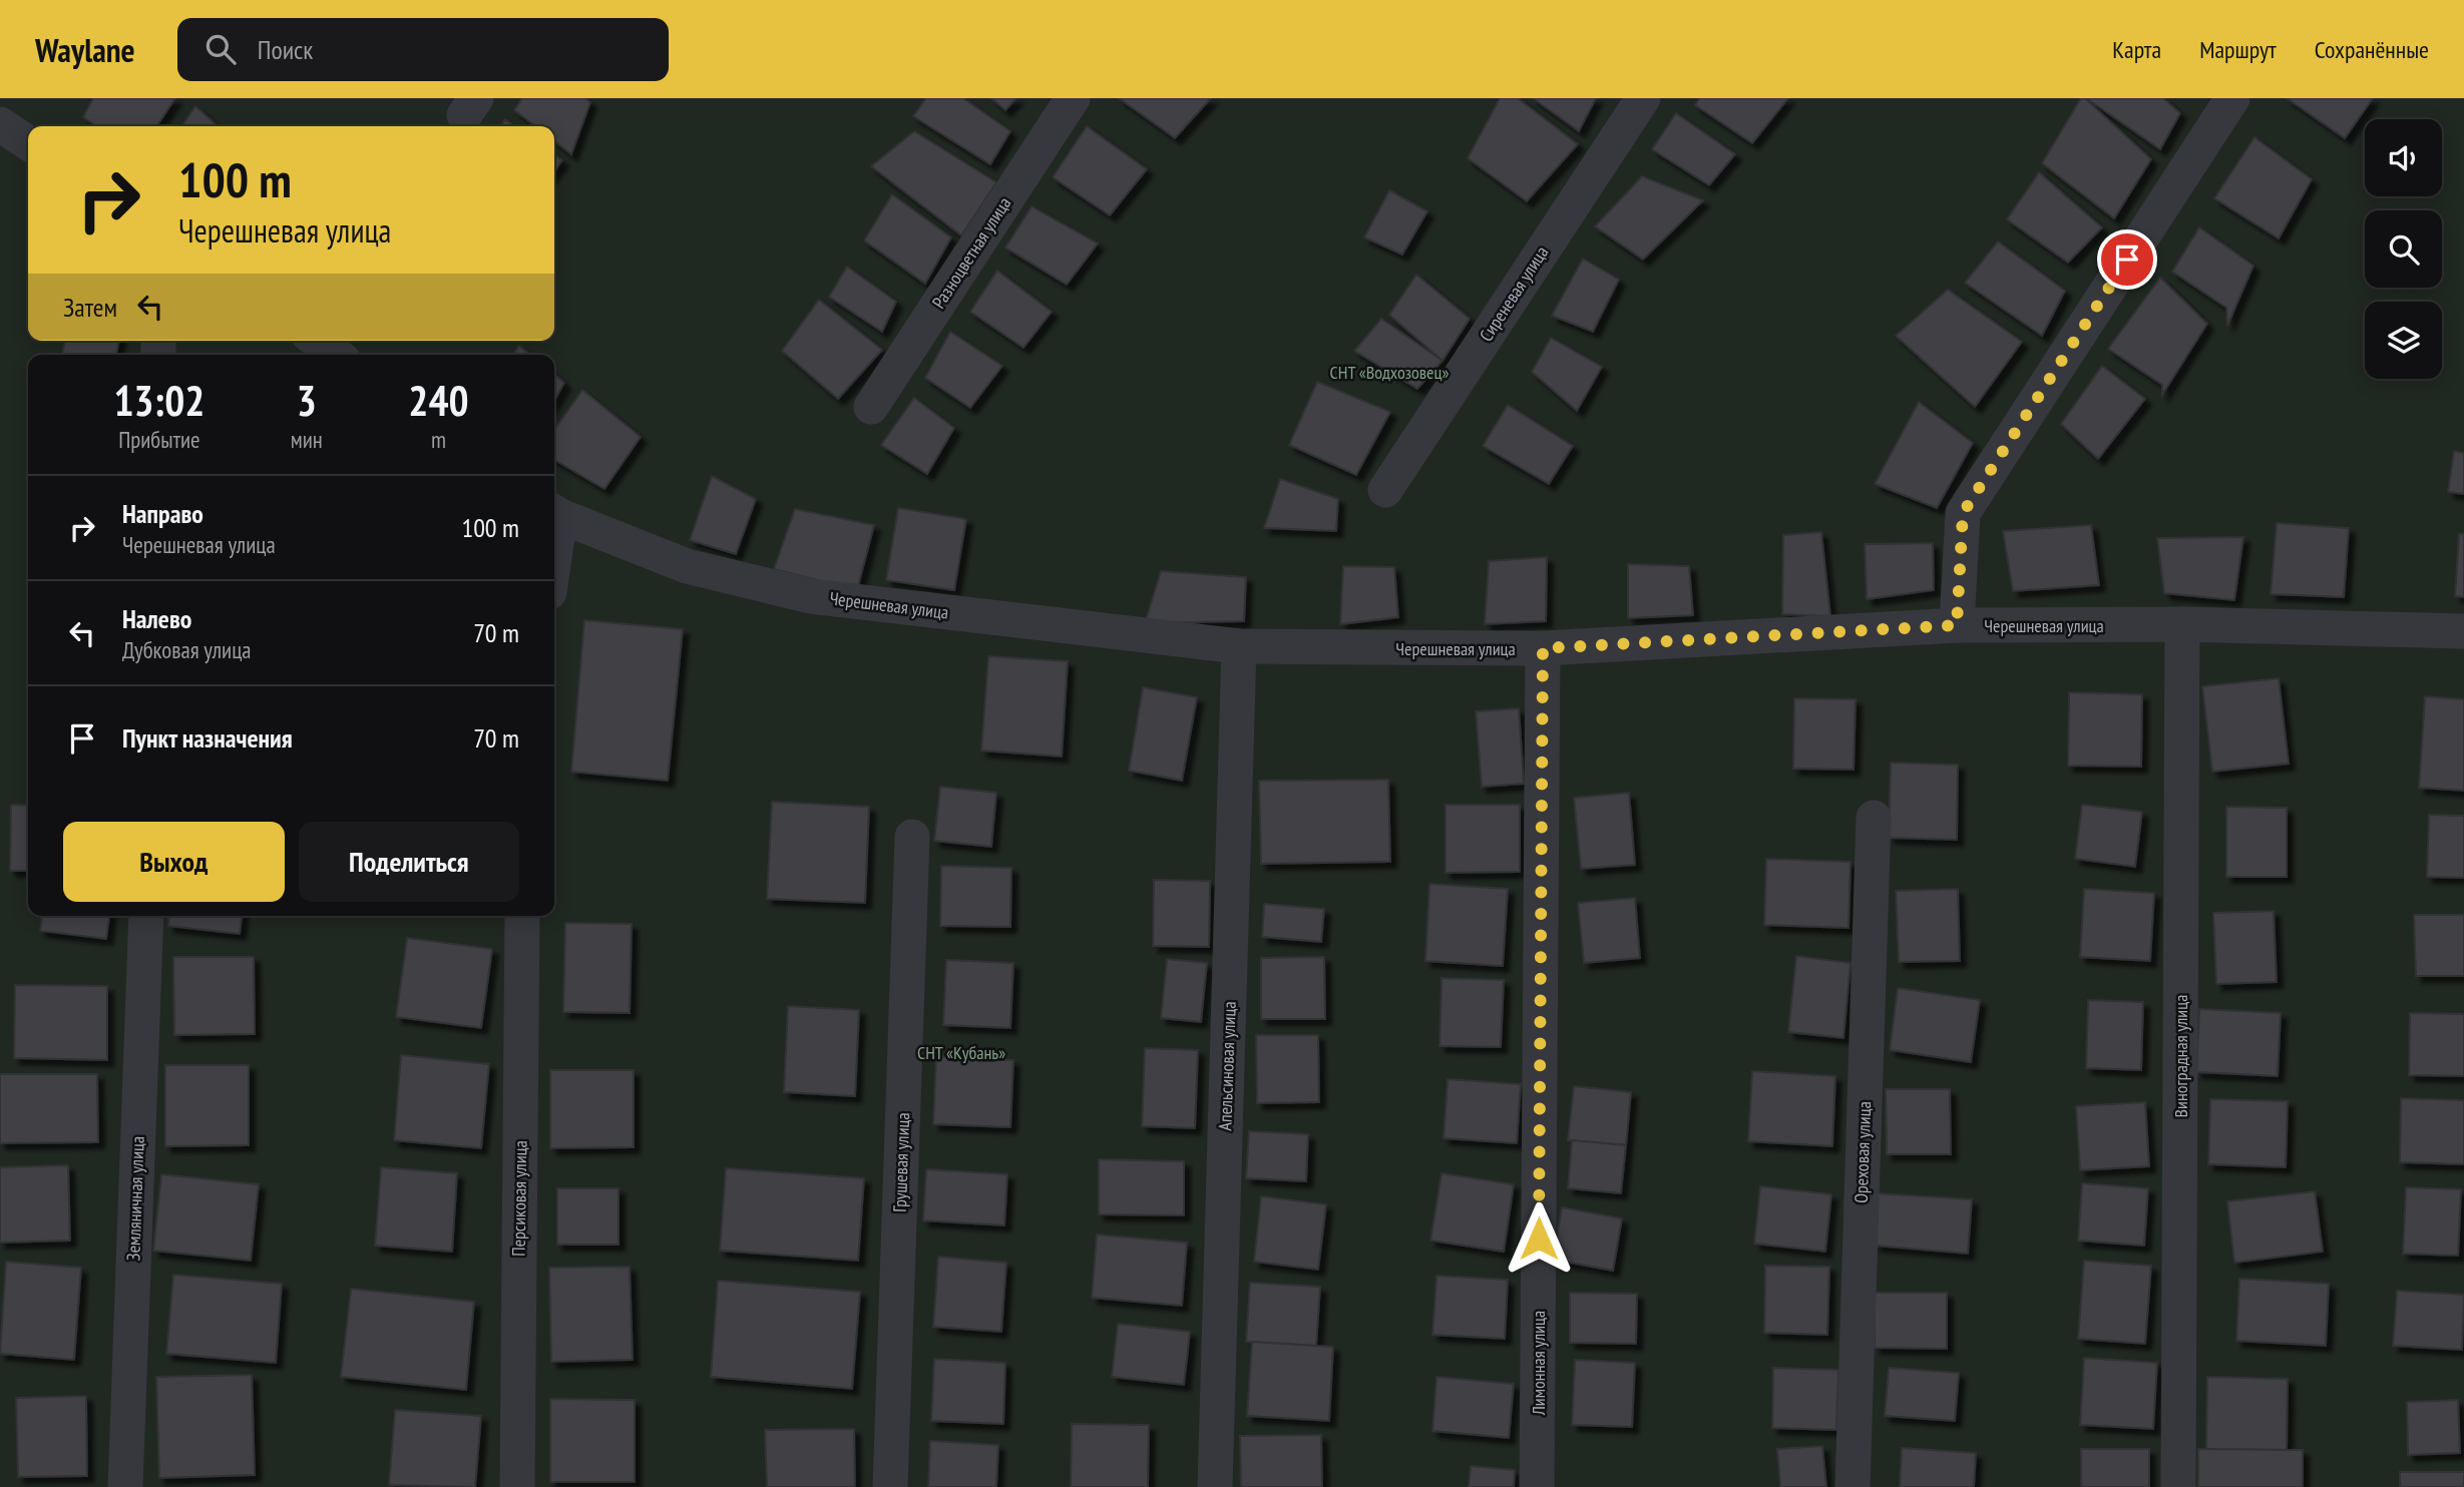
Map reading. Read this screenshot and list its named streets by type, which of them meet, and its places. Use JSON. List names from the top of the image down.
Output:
{
  "streets": {
    "street": [
      "Разноцветная улица",
      "Сиреневая улица",
      "Черешневая улица",
      "Виноградная улица",
      "Апельсиновая улица",
      "Ореховая улица",
      "Грушевая улица",
      "Земляничная улица",
      "Персиковая улица",
      "Лимонная улица"
    ]
  },
  "crossings": [
    ["Черешневая улица", "Виноградная улица"],
    ["Черешневая улица", "Апельсиновая улица"],
    ["Черешневая улица", "Лимонная улица"]
  ],
  "parks": ["СНТ «Водхозовец»", "СНТ «Кубань»"],
  "page": {
    "header": "Waylane",
    "search": "Поиск",
    "nav": ["Карта", "Маршрут", "Сохранённые"],
    "turn": ["100 m", "Черешневая улица"],
    "then": "Затем",
    "eta": [
      "13:02",
      "Прибытие",
      "3",
      "мин",
      "240",
      "m"
    ],
    "list": [
      {
        "name": "Направо",
        "note": "Черешневая улица",
        "value": "100 m"
      },
      {
        "name": "Налево",
        "note": "Дубковая улица",
        "value": "70 m"
      },
      {
        "name": "Пункт назначения",
        "value": "70 m"
      }
    ],
    "buttons": ["Выход", "Поделиться"]
  }
}
